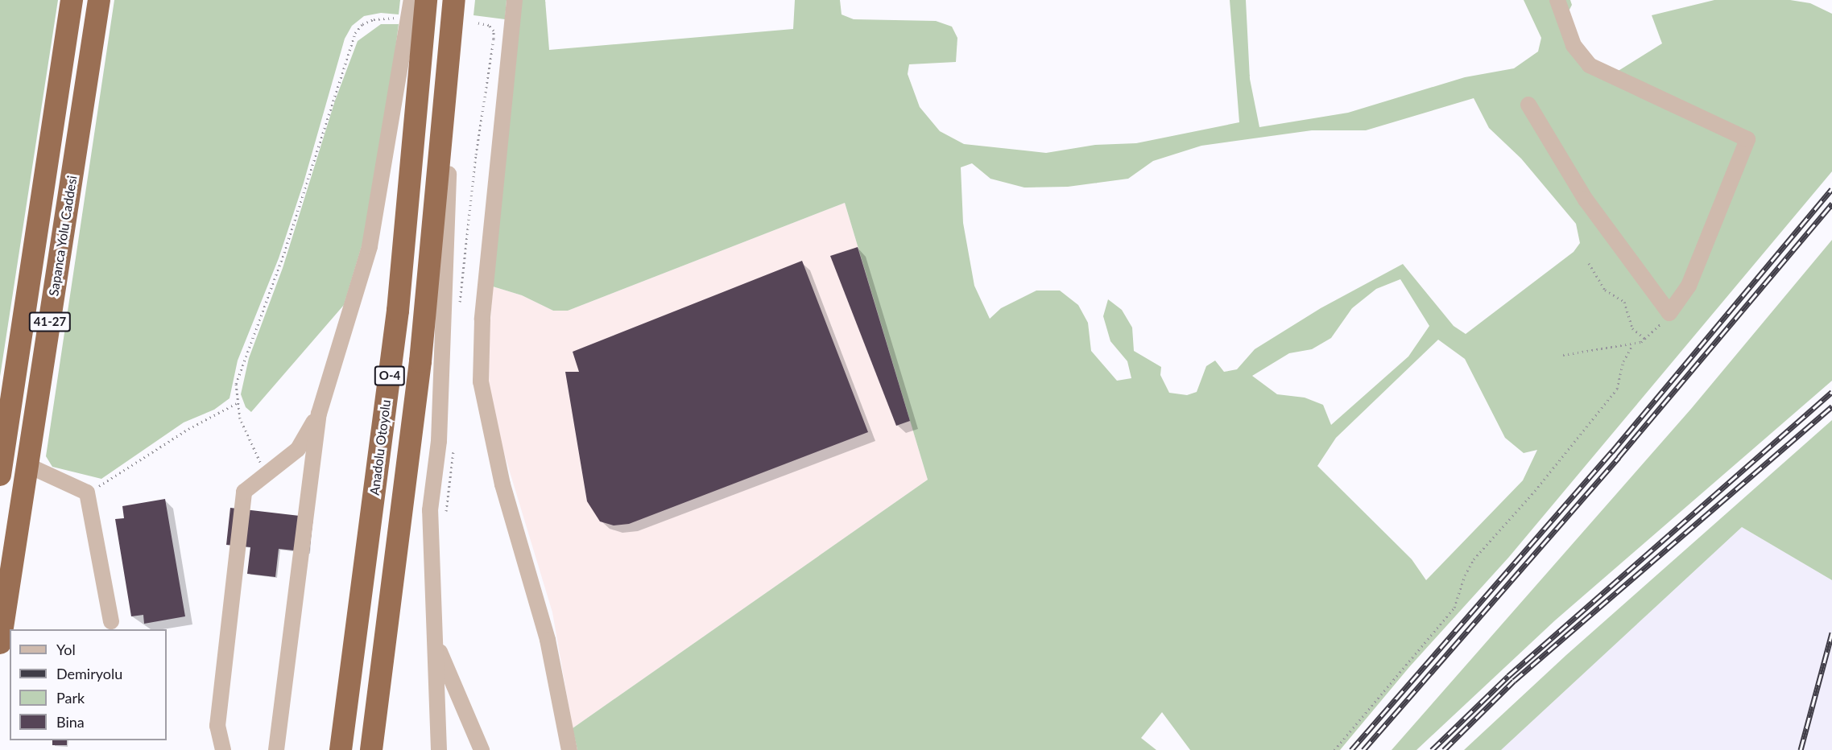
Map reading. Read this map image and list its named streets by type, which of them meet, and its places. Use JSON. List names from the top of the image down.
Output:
{
  "streets": {
    "highway": [
      "Sapanca Yolu Caddesi",
      "41-27",
      "O-4",
      "Anadolu Otoyolu"
    ]
  },
  "legend": [
    "Yol",
    "Demiryolu",
    "Park",
    "Bina"
  ]
}
